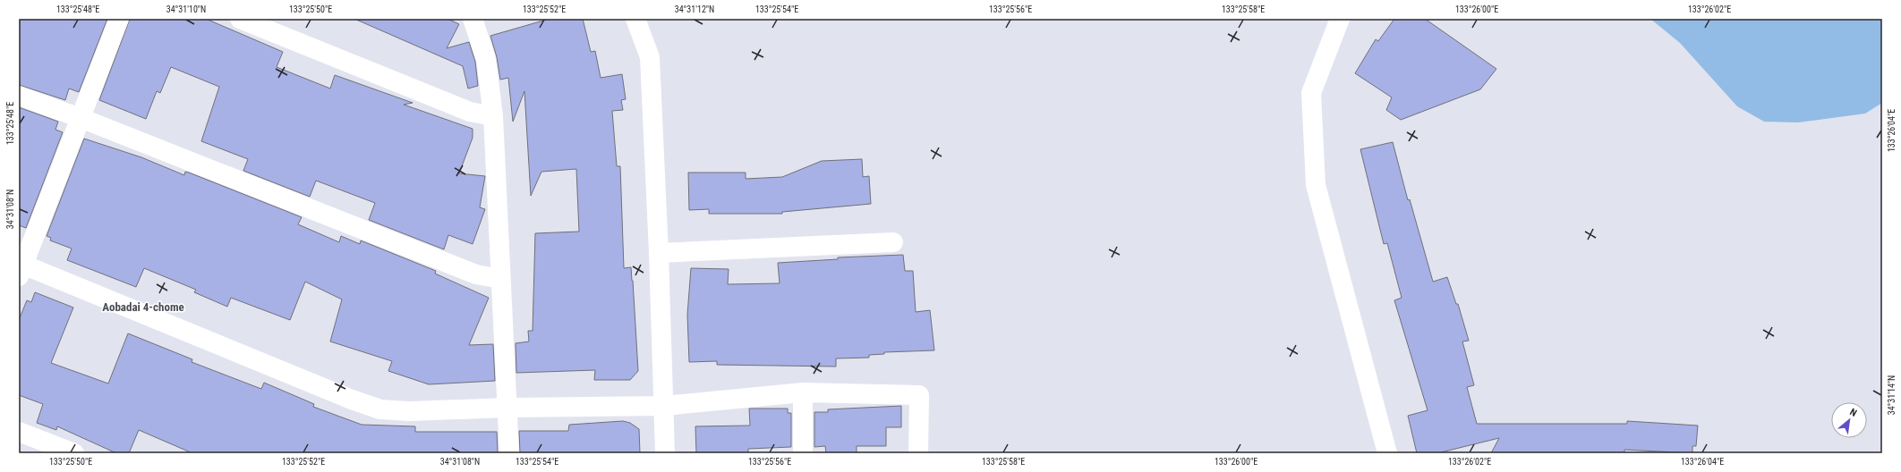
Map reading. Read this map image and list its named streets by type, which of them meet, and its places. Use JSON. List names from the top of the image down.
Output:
{
  "districts": ["Aobadai 4-chome"],
  "north": "top right",
  "coordinates": [
    "133°25'48\"E",
    "34°31'10\"N",
    "133°25'50\"E",
    "133°25'52\"E",
    "34°31'12\"N",
    "133°25'54\"E",
    "133°25'56\"E",
    "133°25'58\"E",
    "133°26'00\"E",
    "133°26'02\"E",
    "133°26'04\"E",
    "34°31'08\"N",
    "34°31'14\"N"
  ]
}
